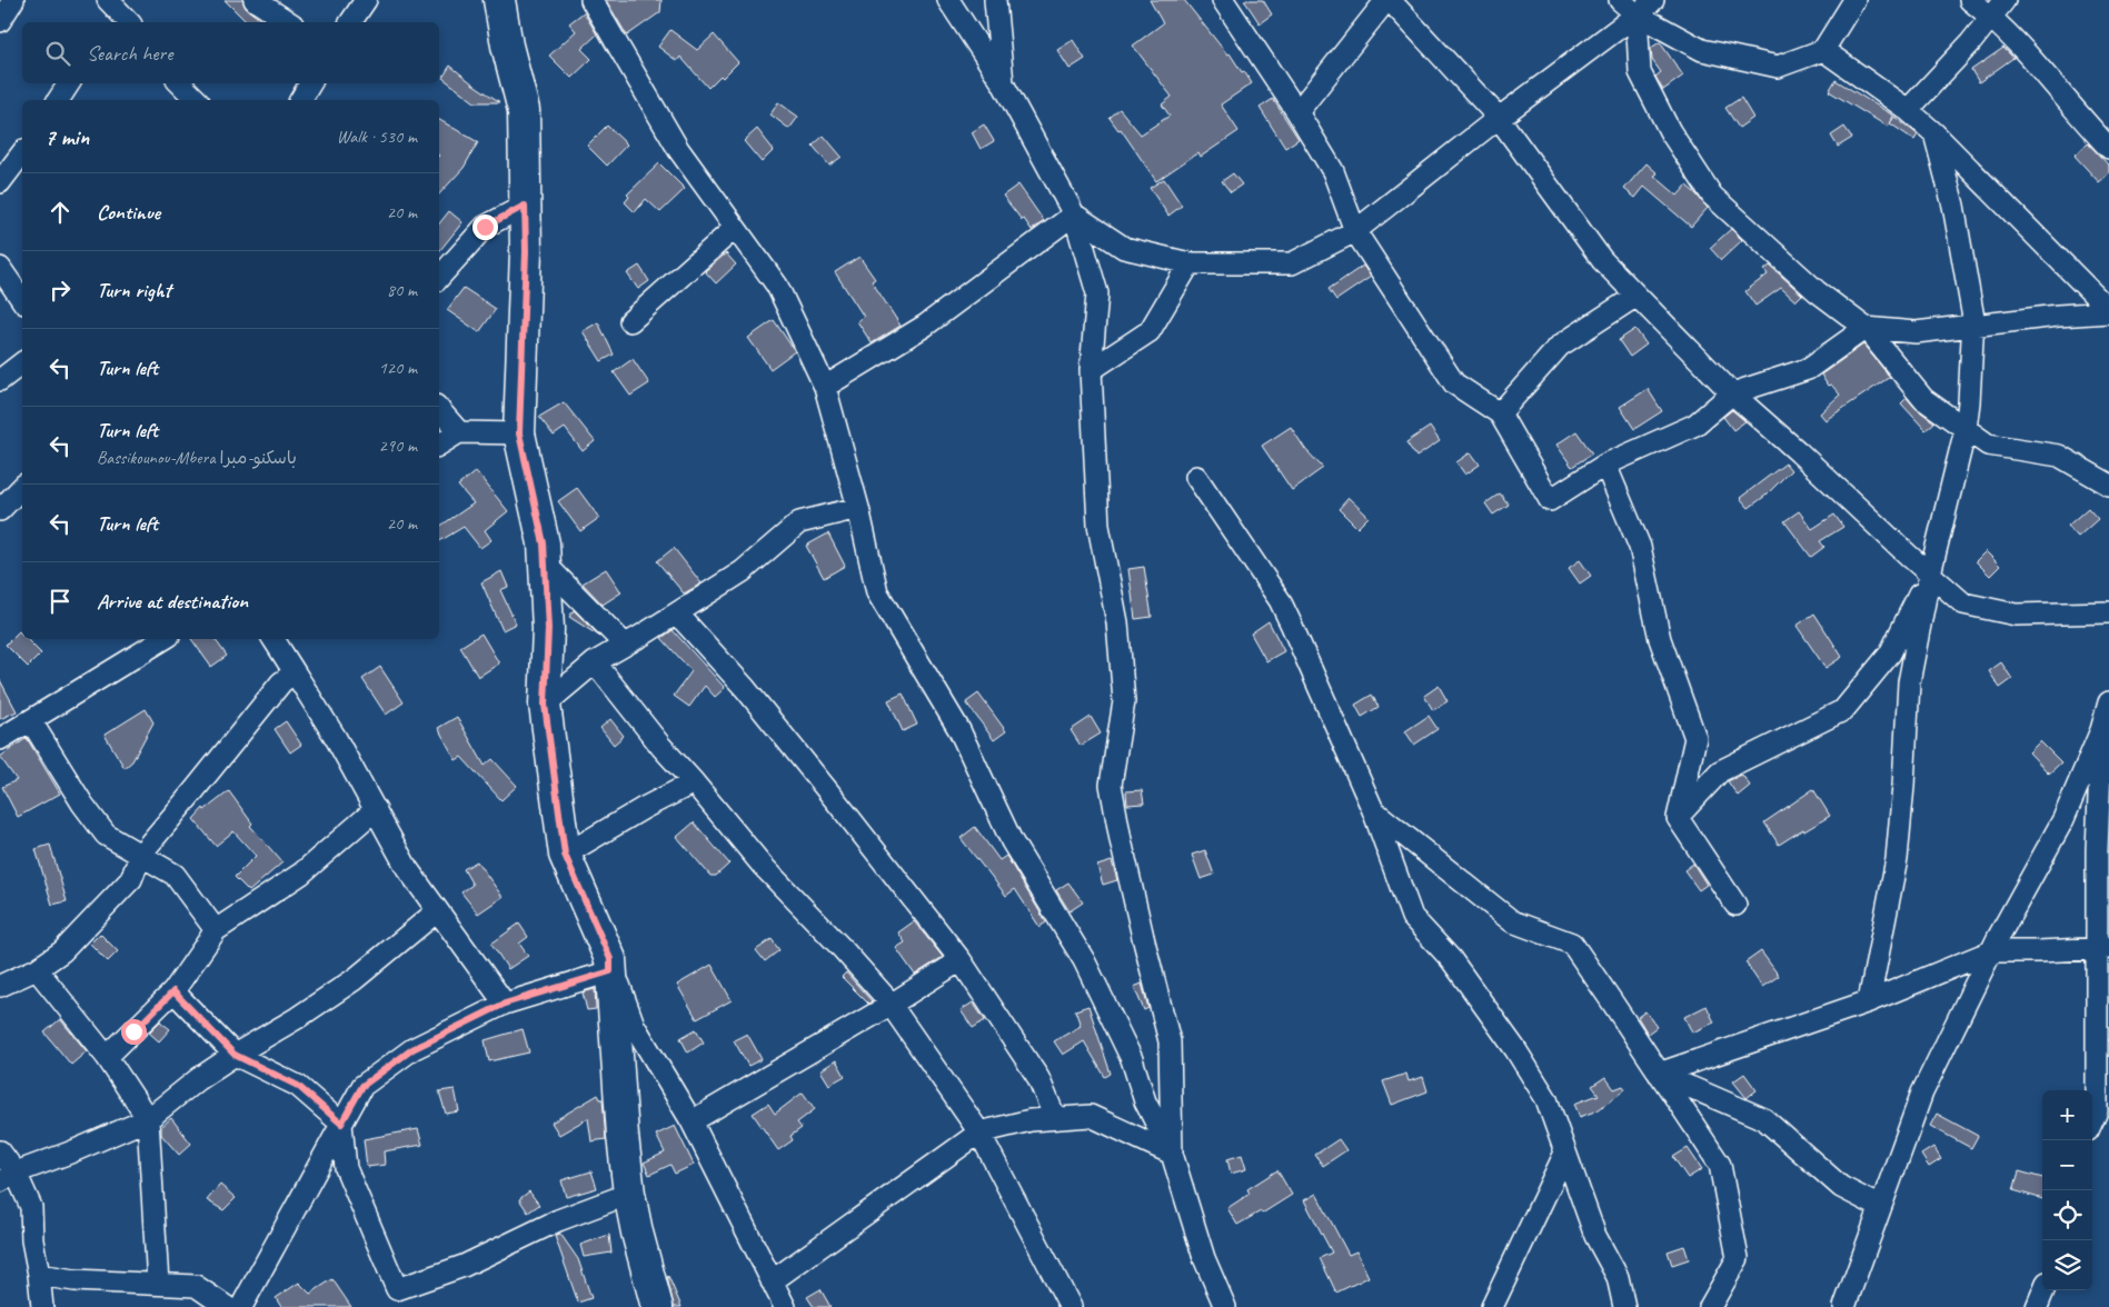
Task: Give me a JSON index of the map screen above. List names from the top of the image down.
{
  "page": {
    "search": "Search here",
    "heading": ["7 min", "Walk · 530 m"],
    "list": [
      ["Continue", "20 m"],
      ["Turn right", "80 m"],
      ["Turn left", "120 m"],
      ["Turn left", "Bassikounou-Mbera باسكنو-مبرا", "290 m"],
      ["Turn left", "20 m"],
      "Arrive at destination"
    ],
    "map_buttons": ["+", "−"]
  }
}
